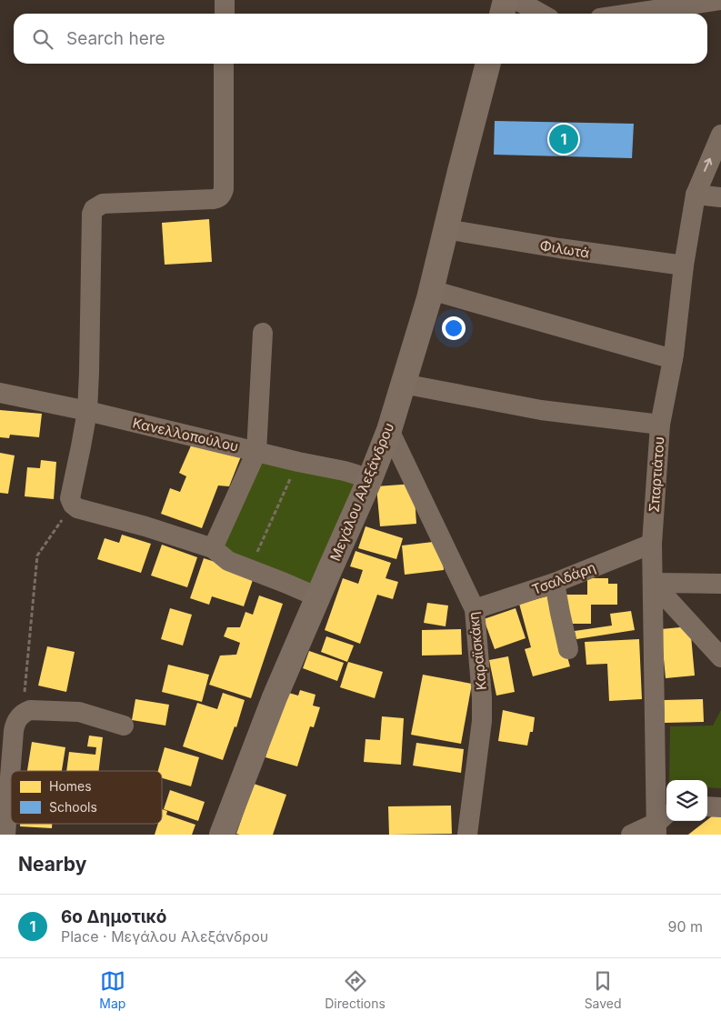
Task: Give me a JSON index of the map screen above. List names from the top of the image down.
{
  "streets": {
    "main road": ["Μεγάλου Αλεξάνδρου"],
    "street": [
      "Φιλωτά",
      "Κανελλοπούλου",
      "Σπαρτιάτου",
      "Τσαλδάρη",
      "Καραϊσκάκη"
    ]
  },
  "crossings": [
    ["Φιλωτά", "Σπαρτιάτου"],
    ["Φιλωτά", "Μεγάλου Αλεξάνδρου"],
    ["Κανελλοπούλου", "Μεγάλου Αλεξάνδρου"],
    ["Σπαρτιάτου", "Τσαλδάρη"],
    ["Μεγάλου Αλεξάνδρου", "Καραϊσκάκη"],
    ["Τσαλδάρη", "Καραϊσκάκη"]
  ],
  "legend": ["Homes", "Schools"],
  "page": {
    "search": "Search here",
    "pins": "1",
    "heading": "Nearby",
    "list": [
      {
        "mark": "1",
        "name": "6ο Δημοτικό",
        "note": "Place · Μεγάλου Αλεξάνδρου",
        "value": "90 m"
      }
    ],
    "nav": ["Map", "Directions", "Saved"]
  }
}
